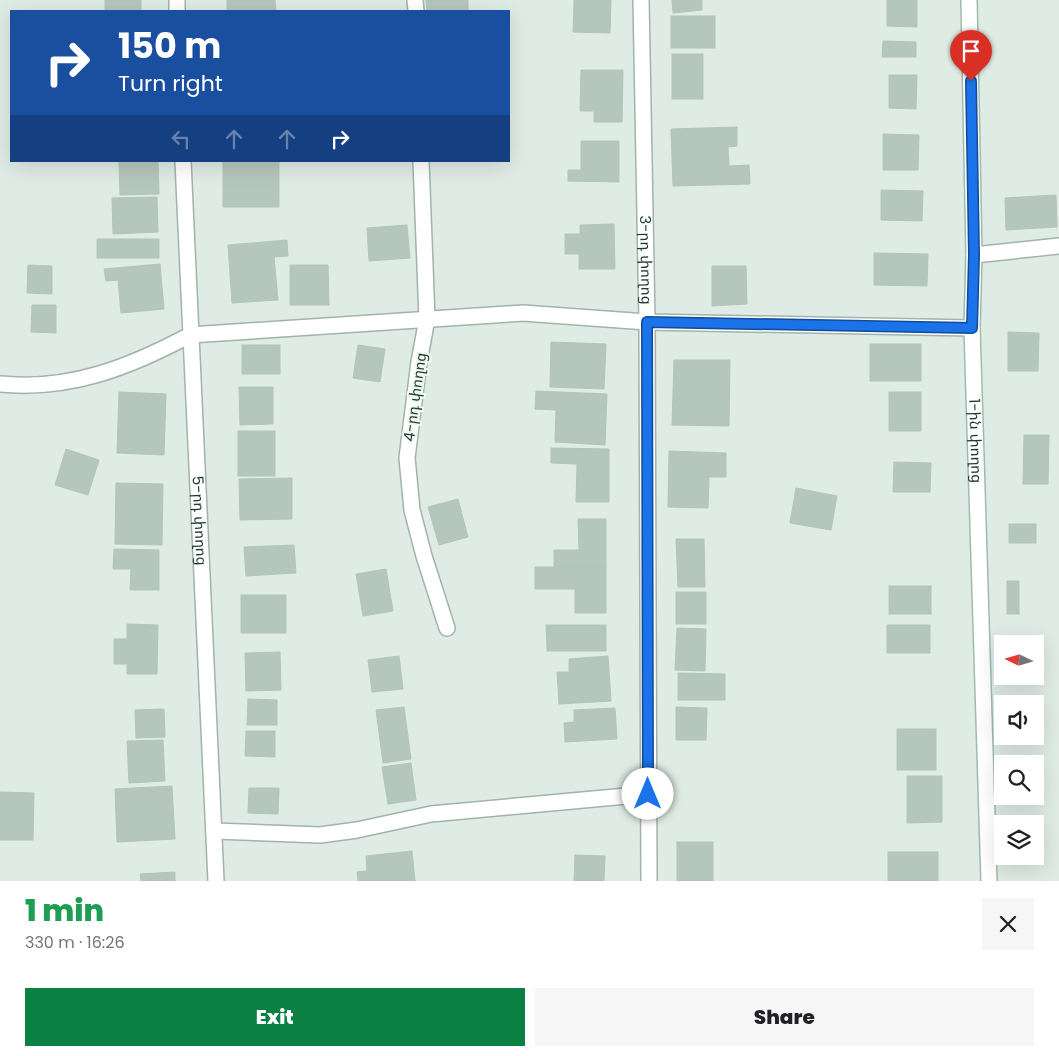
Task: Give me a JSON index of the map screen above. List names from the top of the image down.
{
  "streets": {
    "street": [
      "3-րդ փողոց",
      "4-րդ փողոց",
      "1-ին փողոց",
      "5-րդ փողոց"
    ]
  },
  "north": "left",
  "page": {
    "turn": ["150 m", "Turn right"],
    "heading": ["1 min", "330 m · 16:26"],
    "buttons": ["Exit", "Share"]
  }
}
